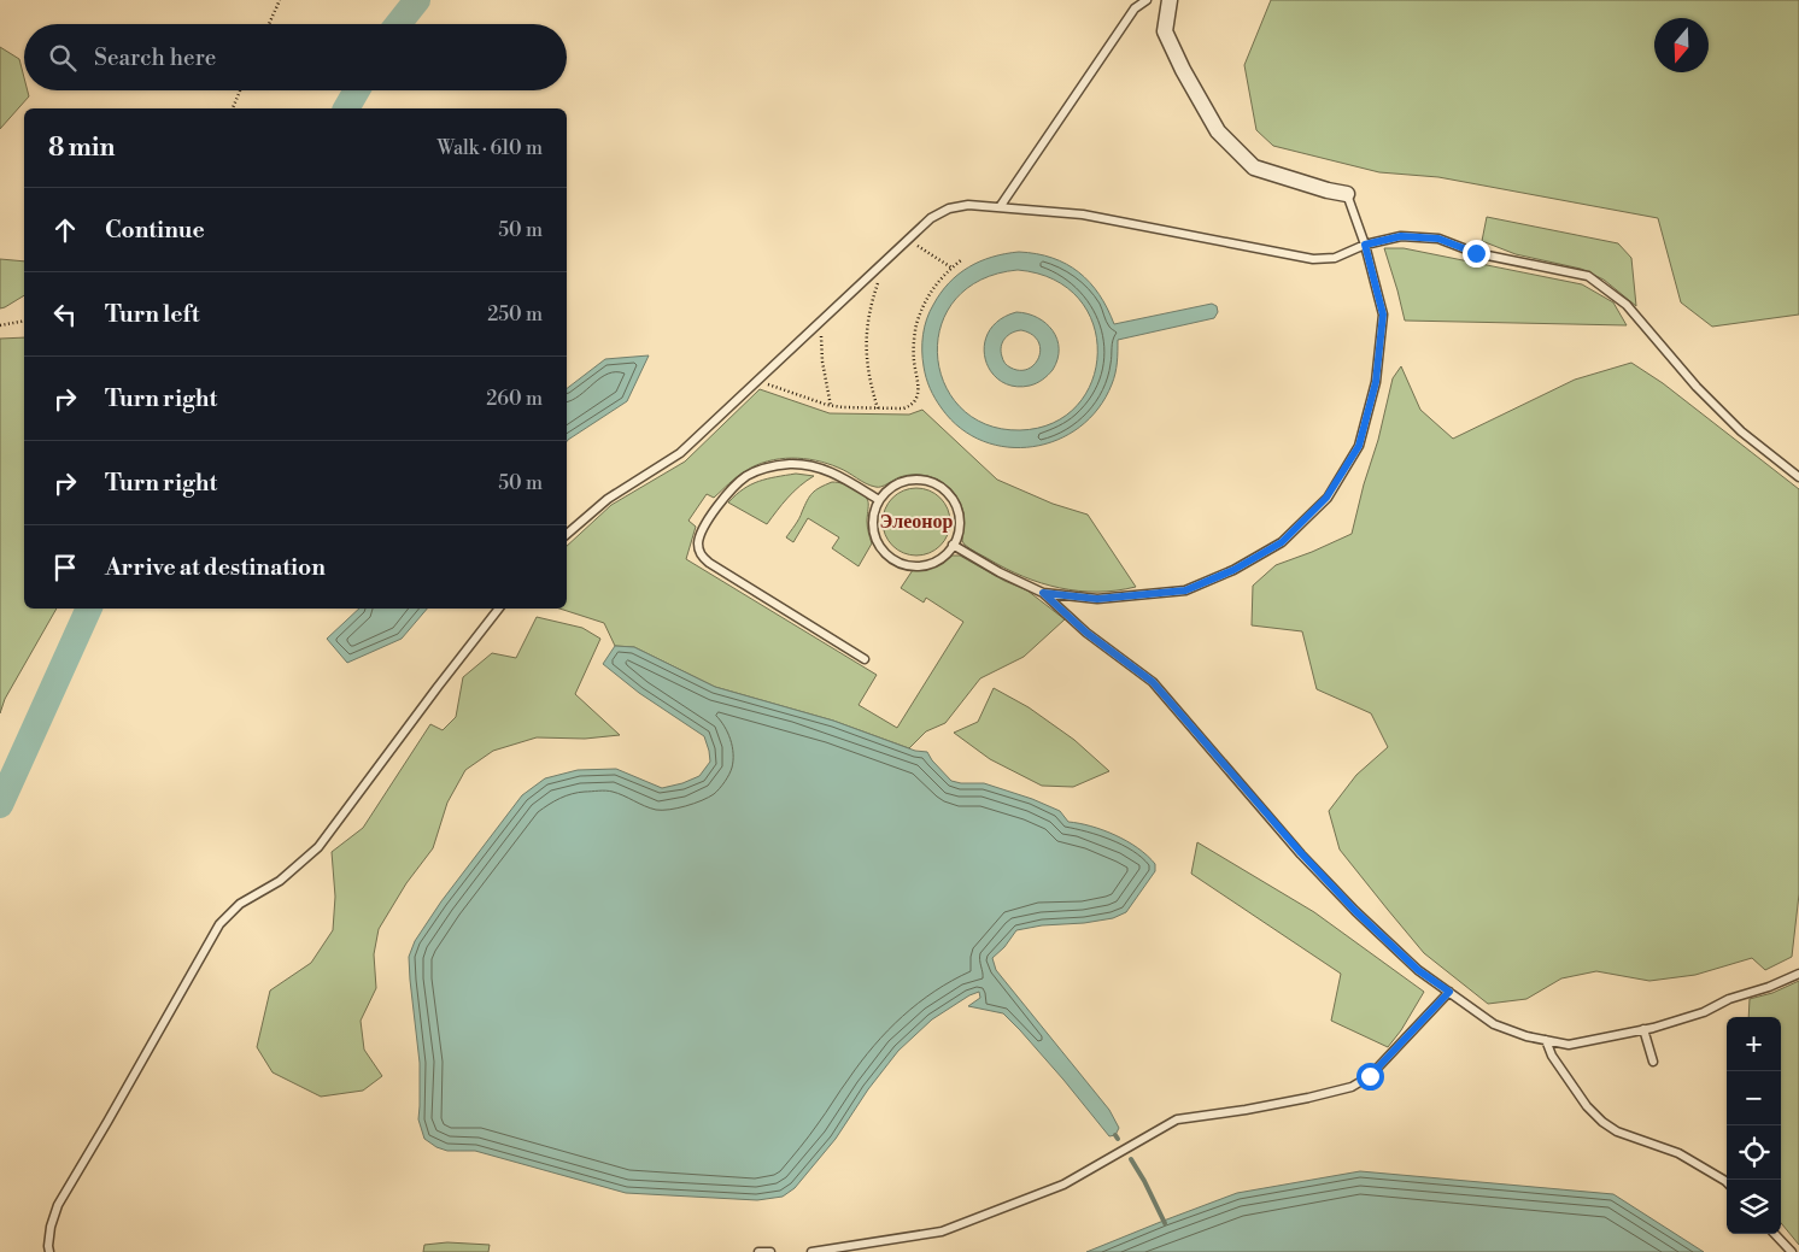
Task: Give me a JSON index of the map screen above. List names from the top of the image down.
{
  "districts": ["Элеонор"],
  "north": "bottom",
  "page": {
    "search": "Search here",
    "heading": ["8 min", "Walk · 610 m"],
    "list": [
      ["Continue", "50 m"],
      ["Turn left", "250 m"],
      ["Turn right", "260 m"],
      ["Turn right", "50 m"],
      "Arrive at destination"
    ],
    "map_buttons": ["+", "−"]
  }
}
